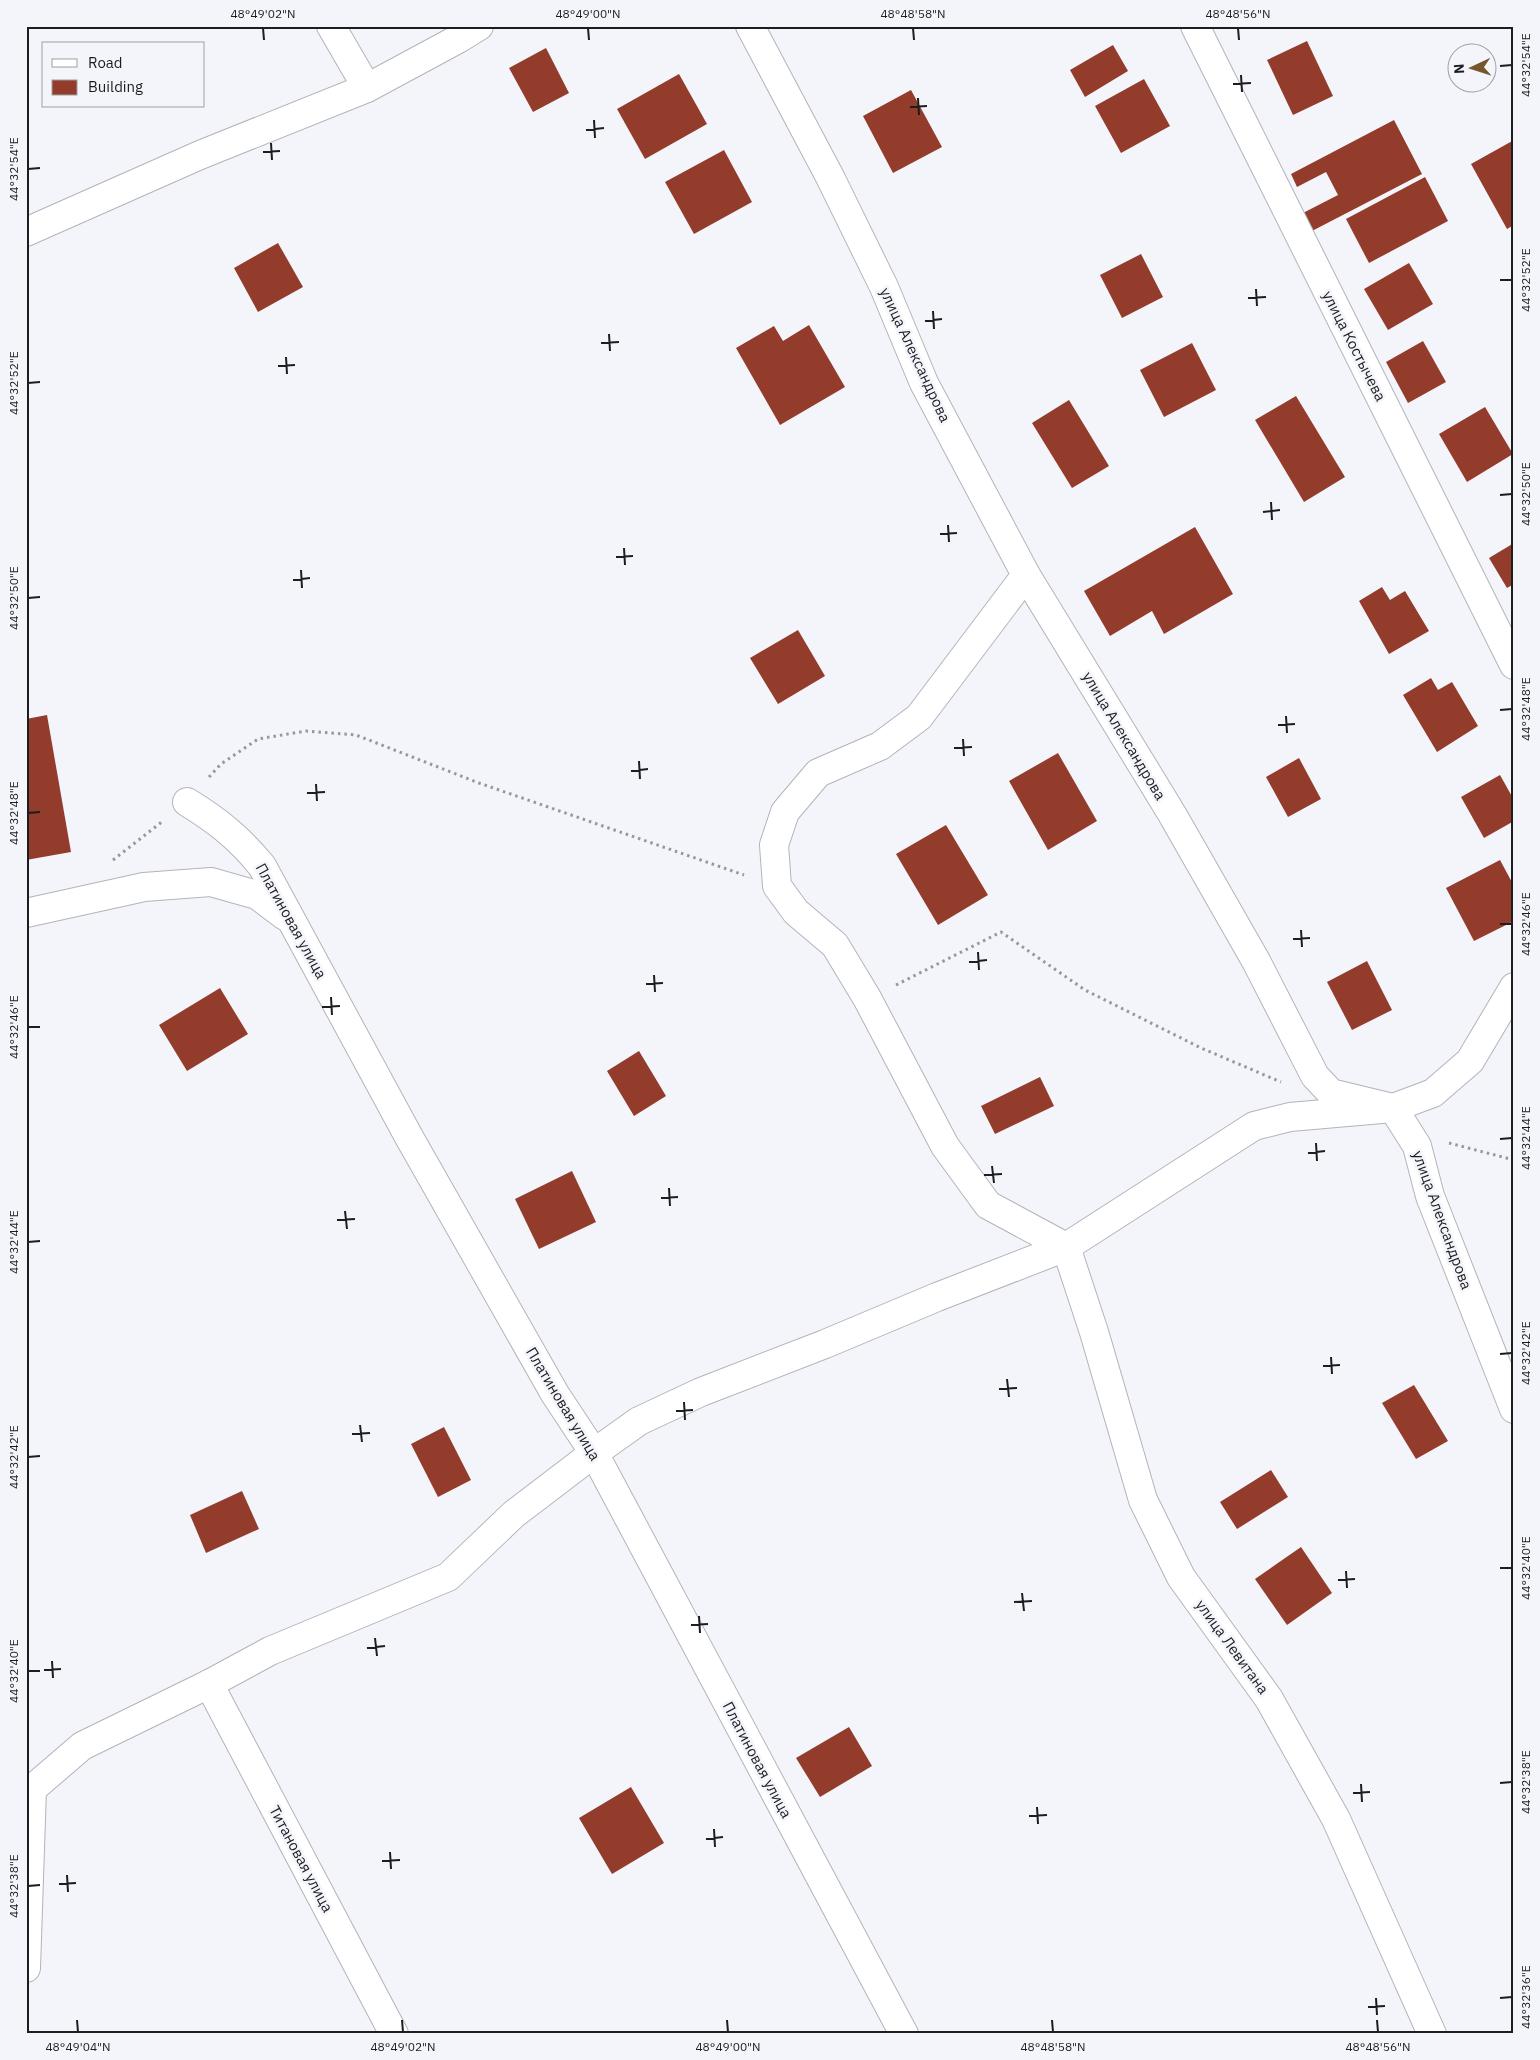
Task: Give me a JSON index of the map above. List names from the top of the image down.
{
  "streets": {
    "street": [
      "улица Костычева",
      "улица Александрова",
      "Платиновая улица",
      "улица Левитана",
      "Титановая улица"
    ]
  },
  "legend": ["Road", "Building"],
  "north": "left",
  "coordinates": [
    "48°49'02\"N",
    "48°49'00\"N",
    "48°48'58\"N",
    "48°48'56\"N",
    "44°32'54\"E",
    "44°32'52\"E",
    "44°32'50\"E",
    "44°32'48\"E",
    "44°32'46\"E",
    "44°32'44\"E",
    "44°32'42\"E",
    "44°32'40\"E",
    "44°32'38\"E",
    "44°32'36\"E",
    "48°49'04\"N"
  ]
}
